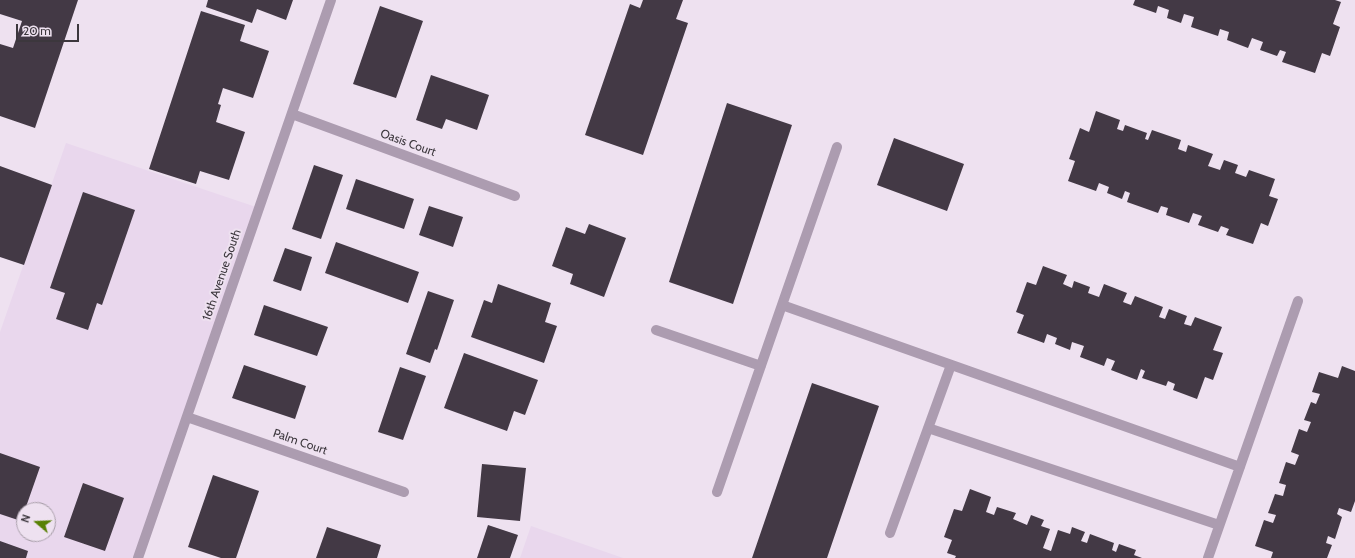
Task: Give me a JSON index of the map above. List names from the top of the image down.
{
  "streets": {
    "street": ["Oasis Court", "16th Avenue South", "Palm Court"]
  },
  "crossings": [
    ["Oasis Court", "16th Avenue South"],
    ["16th Avenue South", "Palm Court"]
  ],
  "scale_bar": "20 m",
  "north": "left"
}
